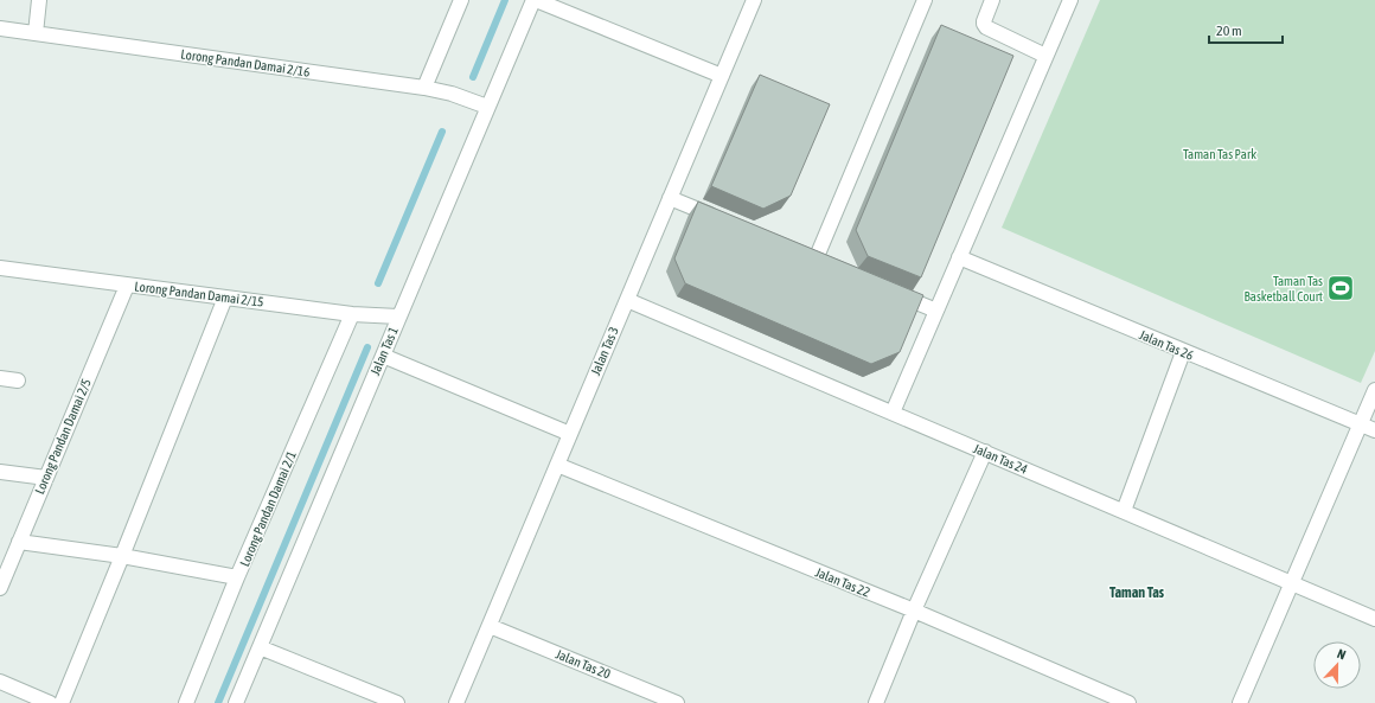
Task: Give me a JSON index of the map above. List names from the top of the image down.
{
  "streets": {
    "street": [
      "Lorong Pandan Damai 2/16",
      "Lorong Pandan Damai 2/15",
      "Jalan Tas 26",
      "Jalan Tas 1",
      "Jalan Tas 3",
      "Lorong Pandan Damai 2/5",
      "Jalan Tas 24",
      "Lorong Pandan Damai 2/1",
      "Jalan Tas 22",
      "Jalan Tas 20"
    ]
  },
  "crossings": [
    ["Lorong Pandan Damai 2/16", "Jalan Tas 1"],
    ["Lorong Pandan Damai 2/15", "Jalan Tas 1"],
    ["Lorong Pandan Damai 2/15", "Lorong Pandan Damai 2/5"],
    ["Lorong Pandan Damai 2/15", "Lorong Pandan Damai 2/1"],
    ["Jalan Tas 3", "Jalan Tas 24"],
    ["Jalan Tas 3", "Jalan Tas 22"],
    ["Jalan Tas 3", "Jalan Tas 20"]
  ],
  "districts": ["Taman Tas"],
  "parks": ["Taman Tas Park"],
  "places": {
    "sports": ["Taman Tas Basketball Court"]
  },
  "scale_bar": "20 m",
  "north": "top"
}
